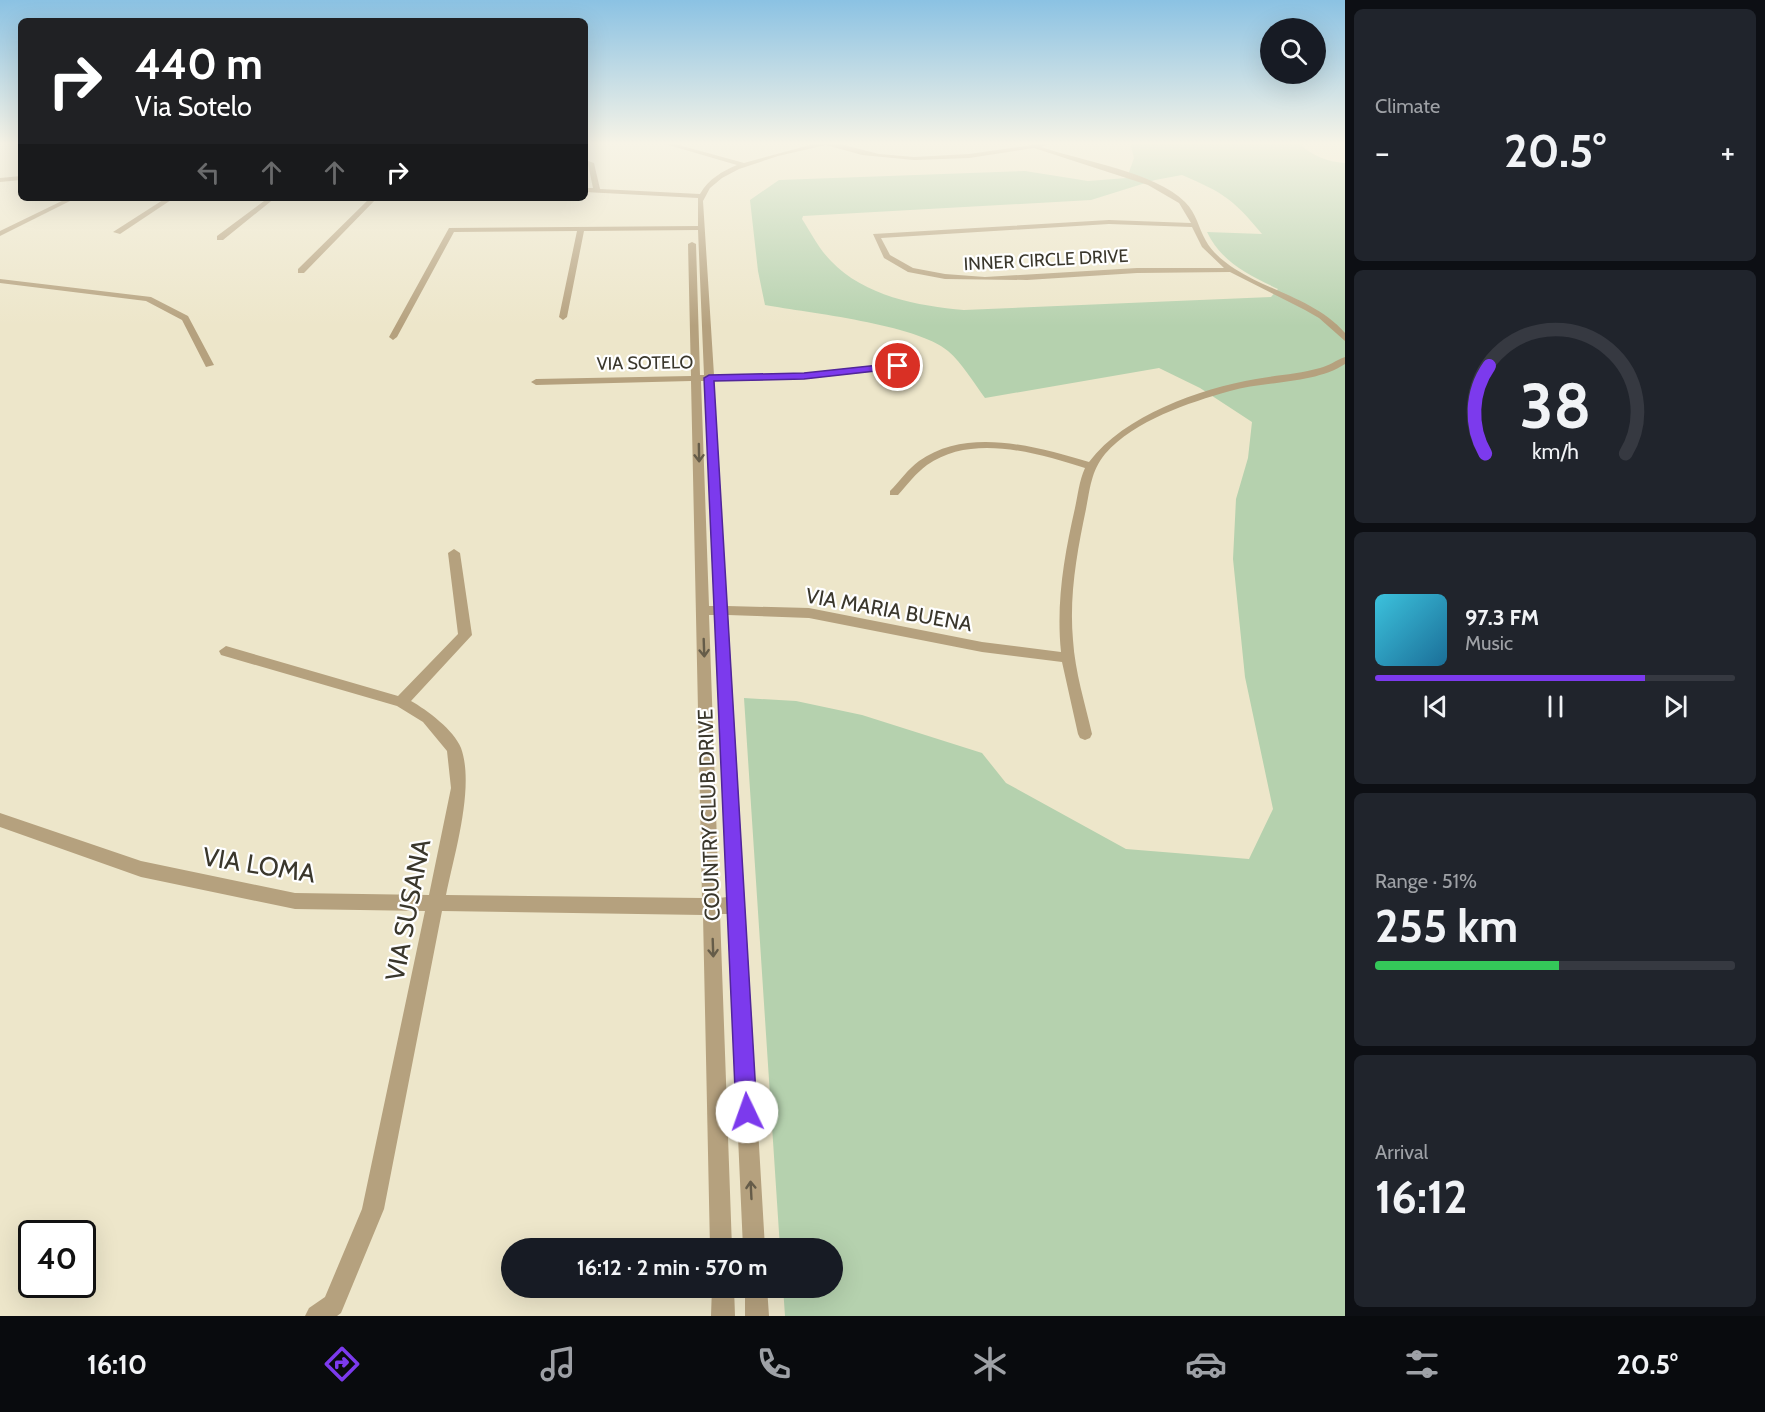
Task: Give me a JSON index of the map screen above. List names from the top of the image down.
{
  "streets": {
    "street": [
      "INNER CIRCLE DRIVE",
      "VIA SOTELO",
      "VIA MARIA BUENA",
      "COUNTRY CLUB DRIVE",
      "VIA LOMA",
      "VIA SUSANA"
    ]
  },
  "crossings": [
    ["VIA SOTELO", "COUNTRY CLUB DRIVE"],
    ["VIA MARIA BUENA", "COUNTRY CLUB DRIVE"],
    ["COUNTRY CLUB DRIVE", "VIA LOMA"],
    ["VIA LOMA", "VIA SUSANA"]
  ],
  "page": {
    "tile": [
      "Climate",
      ["Range · 51%", "255 km"],
      ["Arrival", "16:12"]
    ],
    "turn": ["440 m", "Via Sotelo"],
    "heat": ["−", "20.5°", "+"],
    "song": ["97.3 FM", "Music"],
    "limit": "40",
    "trip": "16:12 · 2 min · 570 m",
    "tabs": ["16:10", "20.5°"],
    "gauge": ["38", "km/h"]
  }
}
